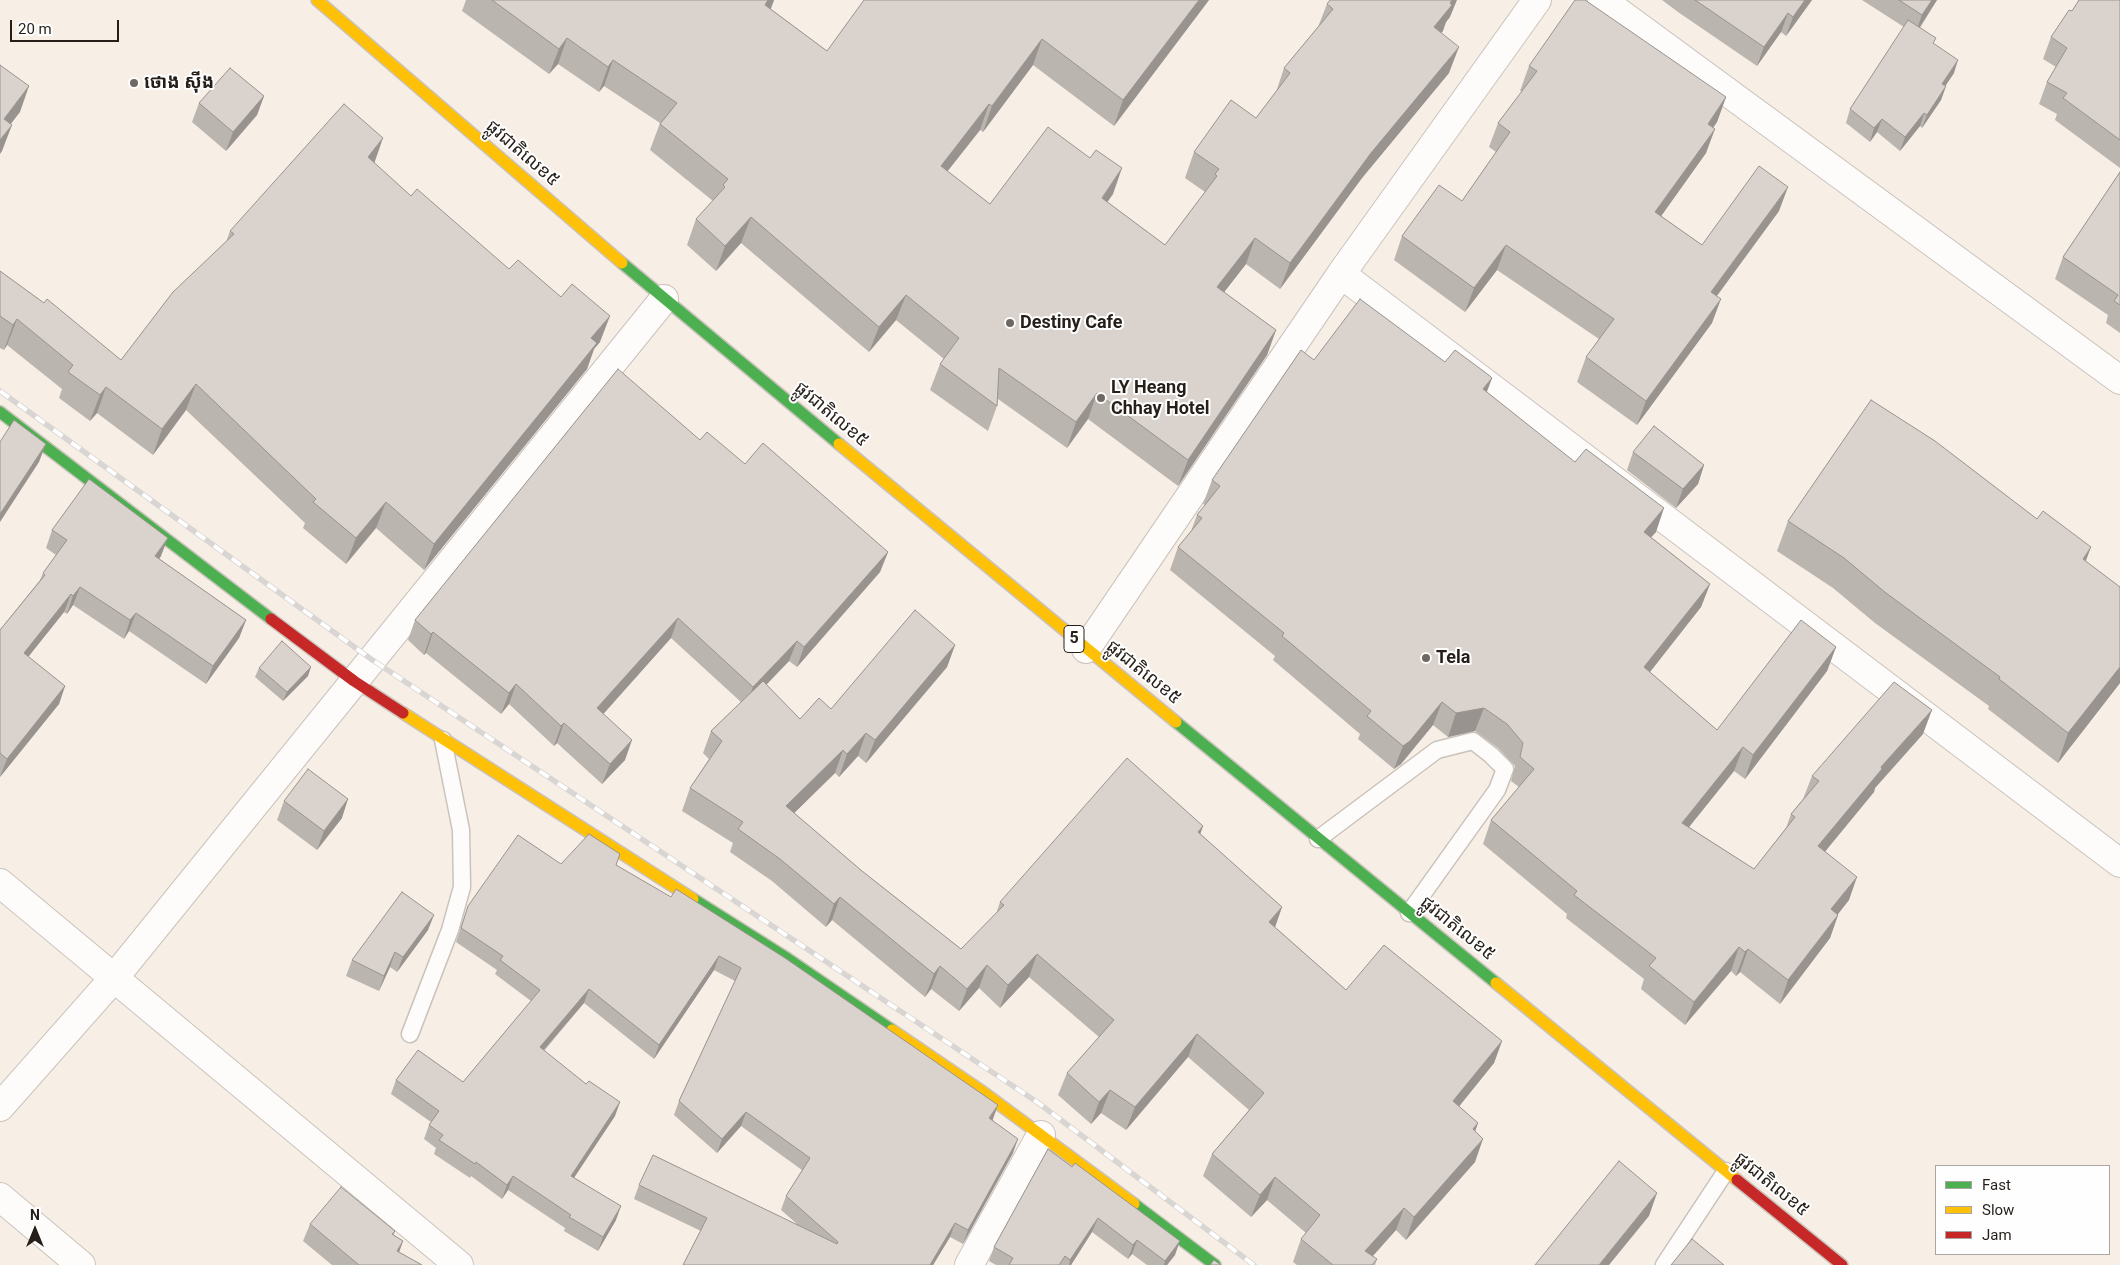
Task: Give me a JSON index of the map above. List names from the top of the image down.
{
  "streets": {
    "main road": ["ផ្លូវជាតិលេខ៥", "5"]
  },
  "places": [
    "ថោង ស៊ីង",
    "Destiny Cafe",
    "LY Heang Chhay Hotel",
    "Tela"
  ],
  "legend": ["Fast", "Slow", "Jam"],
  "scale_bar": "20 m",
  "north": "top"
}
